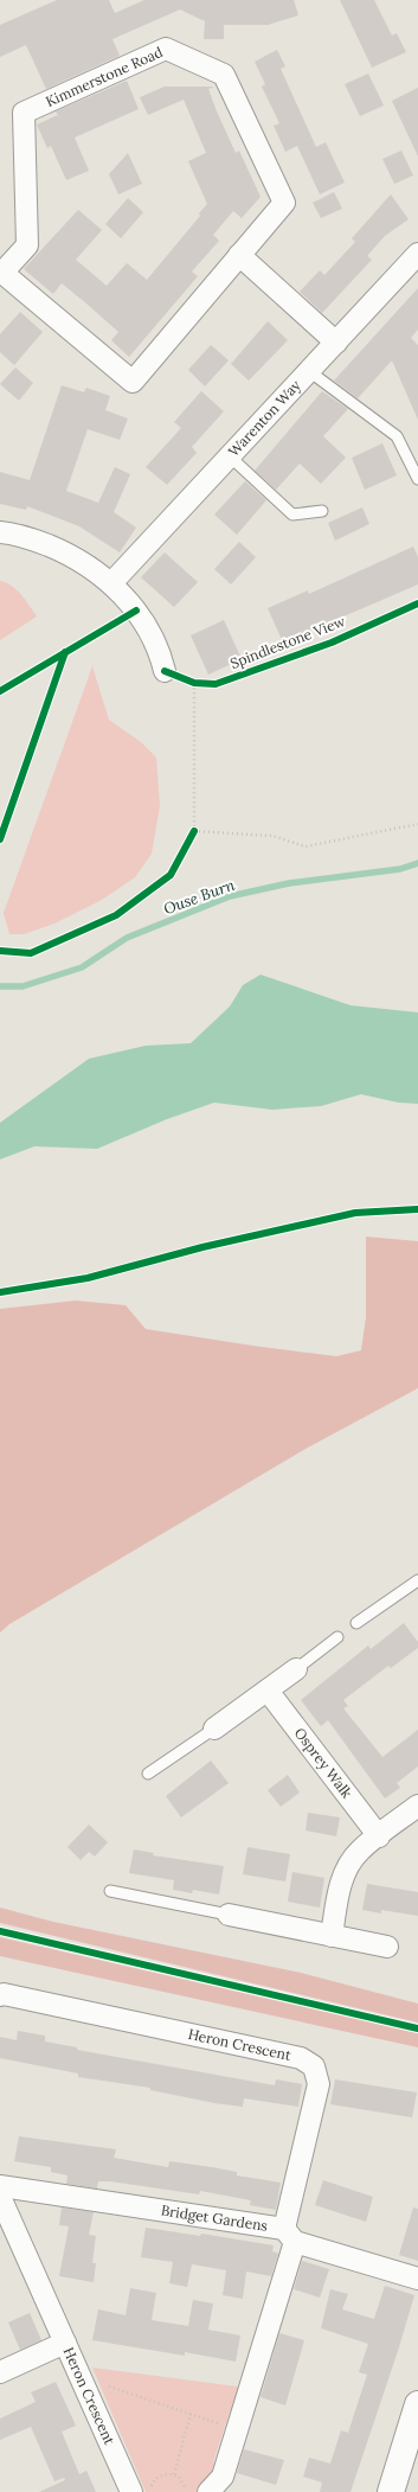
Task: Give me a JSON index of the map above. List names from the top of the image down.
{
  "streets": {
    "street": [
      "Kimmerstone Road",
      "Warenton Way",
      "Osprey Walk",
      "Heron Crescent",
      "Bridget Gardens"
    ],
    "cycle path": ["Spindlestone View"]
  },
  "crossings": [
    ["Heron Crescent", "Bridget Gardens"]
  ],
  "water": ["Ouse Burn"]
}
